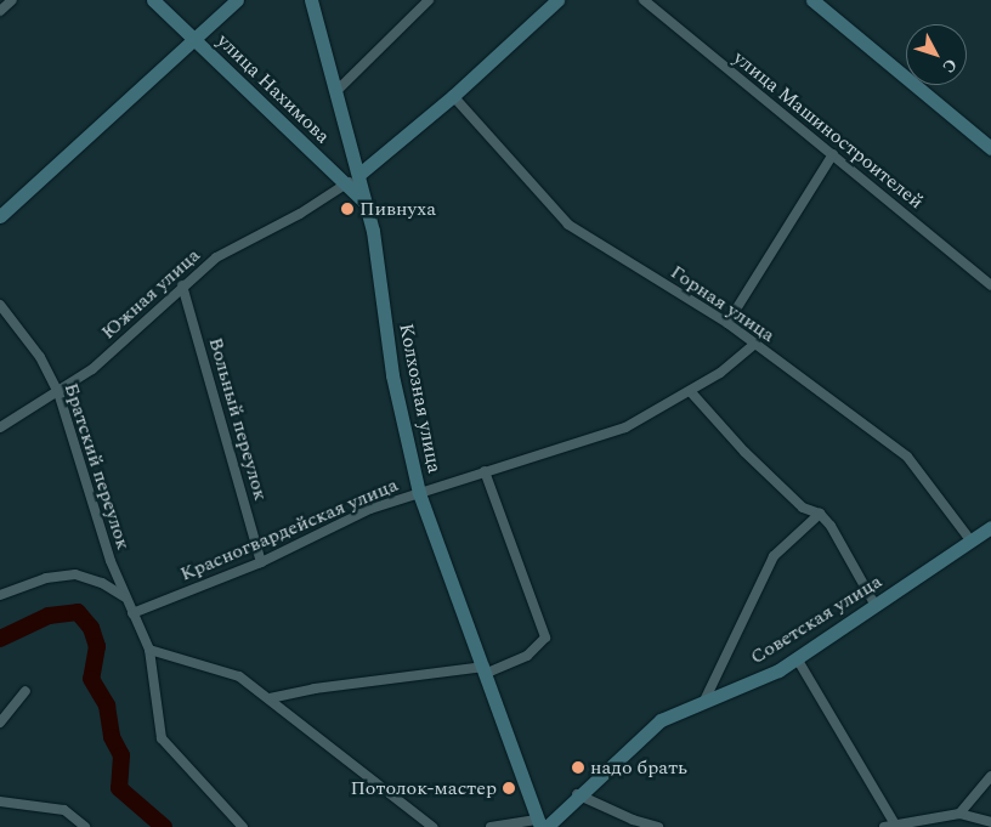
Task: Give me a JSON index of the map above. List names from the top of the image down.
{
  "streets": {
    "street": [
      "улица Нахимова",
      "улица Машиностроителей",
      "Южная улица",
      "Горная улица",
      "Колхозная улица",
      "Вольный переулок",
      "Братский переулок",
      "Красногвардейская улица",
      "Советская улица"
    ]
  },
  "crossings": [
    ["улица Нахимова", "Южная улица"],
    ["улица Нахимова", "Колхозная улица"],
    ["Южная улица", "Колхозная улица"],
    ["Южная улица", "Вольный переулок"],
    ["Южная улица", "Братский переулок"],
    ["Горная улица", "Красногвардейская улица"],
    ["Горная улица", "Советская улица"],
    ["Колхозная улица", "Красногвардейская улица"],
    ["Колхозная улица", "Советская улица"],
    ["Вольный переулок", "Красногвардейская улица"],
    ["Братский переулок", "Красногвардейская улица"]
  ],
  "places": ["Пивнуха", "надо брать", "Потолок-мастер"],
  "north": "bottom right"
}
